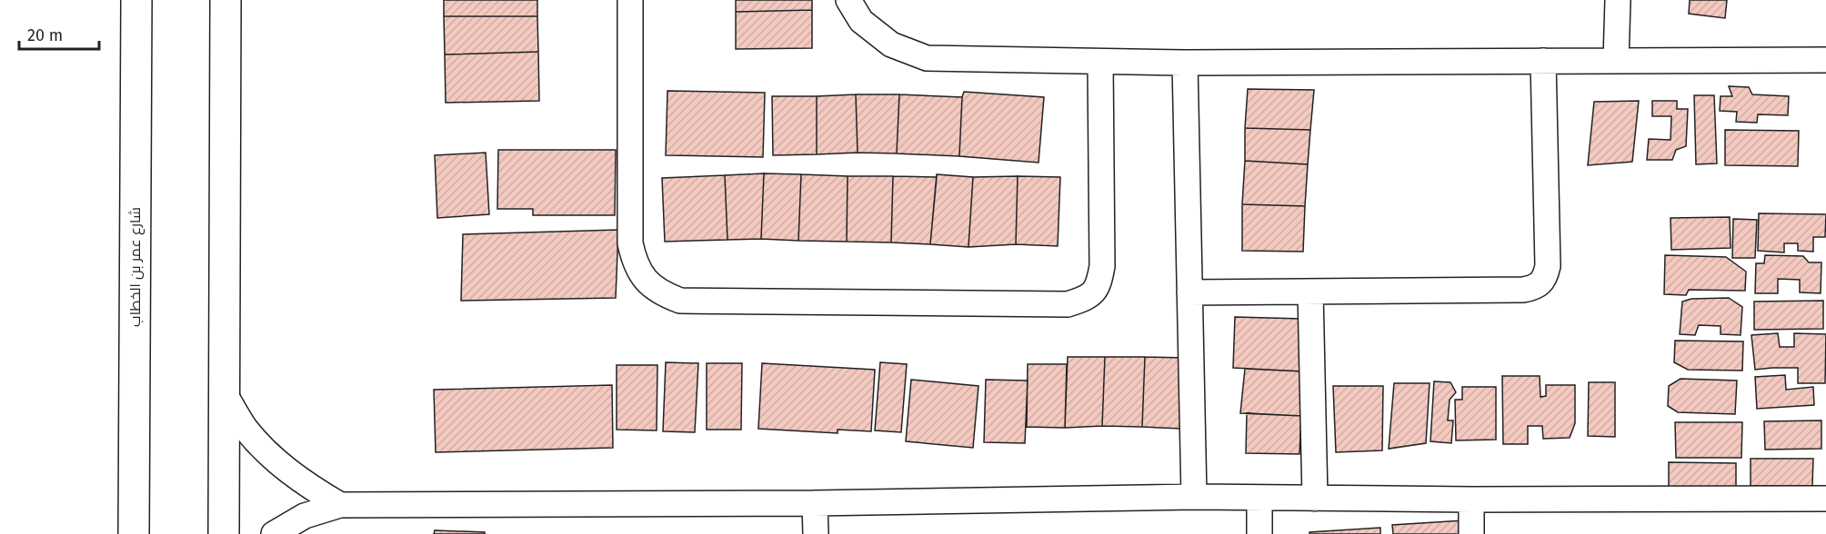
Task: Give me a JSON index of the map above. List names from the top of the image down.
{
  "streets": {
    "street": ["شارع عمر بن الخطاب"]
  },
  "scale_bar": "20 m"
}
